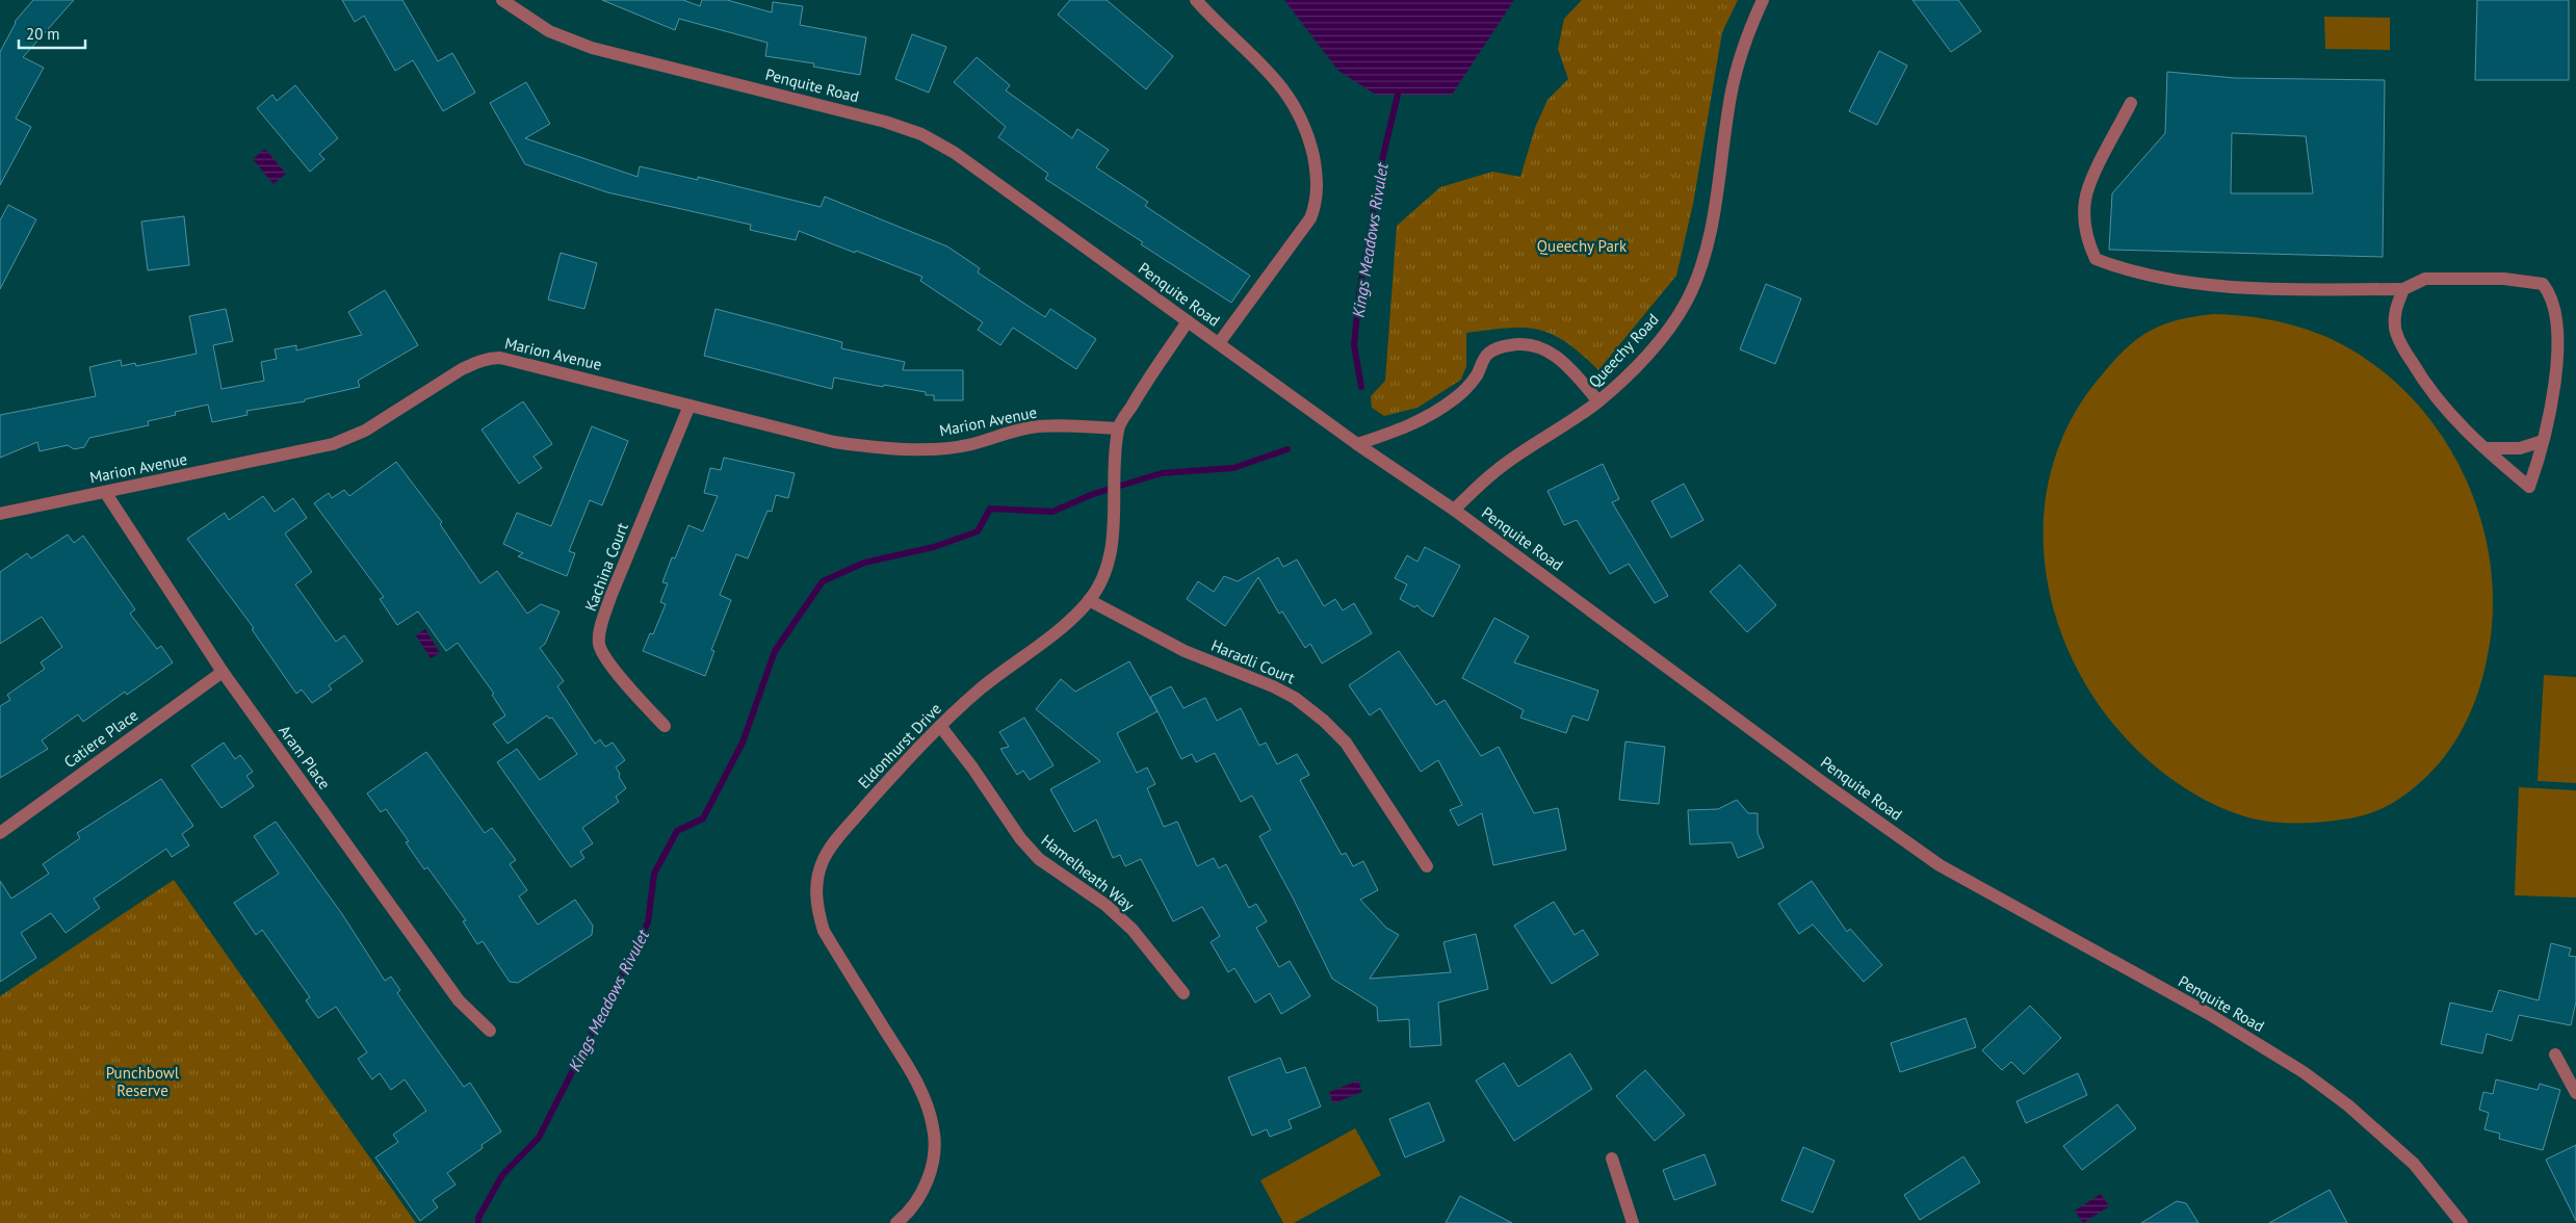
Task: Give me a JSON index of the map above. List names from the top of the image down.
{
  "streets": {
    "street": [
      "Penquite Road",
      "Queechy Road",
      "Marion Avenue",
      "Kachina Court",
      "Haradli Court",
      "Catiere Place",
      "Eldonhurst Drive",
      "Aram Place",
      "Hamelheath Way"
    ]
  },
  "crossings": [
    ["Penquite Road", "Queechy Road"],
    ["Penquite Road", "Eldonhurst Drive"],
    ["Marion Avenue", "Kachina Court"],
    ["Marion Avenue", "Eldonhurst Drive"],
    ["Marion Avenue", "Aram Place"],
    ["Haradli Court", "Eldonhurst Drive"],
    ["Catiere Place", "Aram Place"],
    ["Eldonhurst Drive", "Hamelheath Way"]
  ],
  "water": ["Kings Meadows Rivulet"],
  "parks": ["Queechy Park", "Punchbowl Reserve"],
  "scale_bar": "20 m"
}
